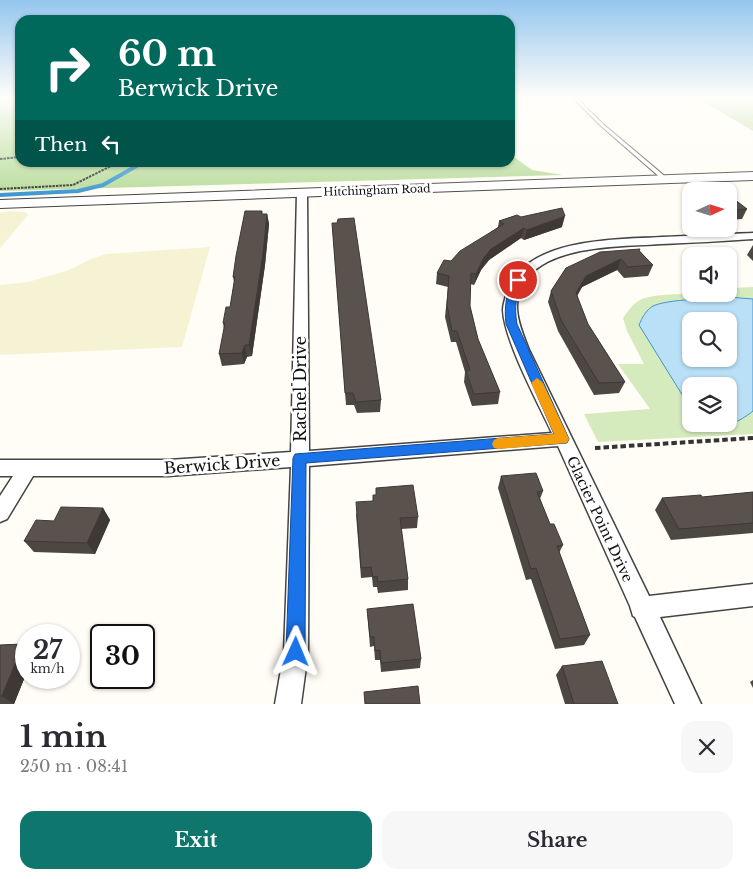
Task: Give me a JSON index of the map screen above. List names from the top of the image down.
{
  "streets": {
    "street": [
      "Hitchingham Road",
      "Rachel Drive",
      "Berwick Drive",
      "Glacier Point Drive"
    ]
  },
  "crossings": [
    ["Hitchingham Road", "Rachel Drive"],
    ["Rachel Drive", "Berwick Drive"],
    ["Berwick Drive", "Glacier Point Drive"]
  ],
  "north": "right",
  "page": {
    "turn": ["60 m", "Berwick Drive"],
    "then": "Then",
    "speed": "27 km/h",
    "limit": "30",
    "heading": ["1 min", "250 m · 08:41"],
    "buttons": ["Exit", "Share"]
  }
}
